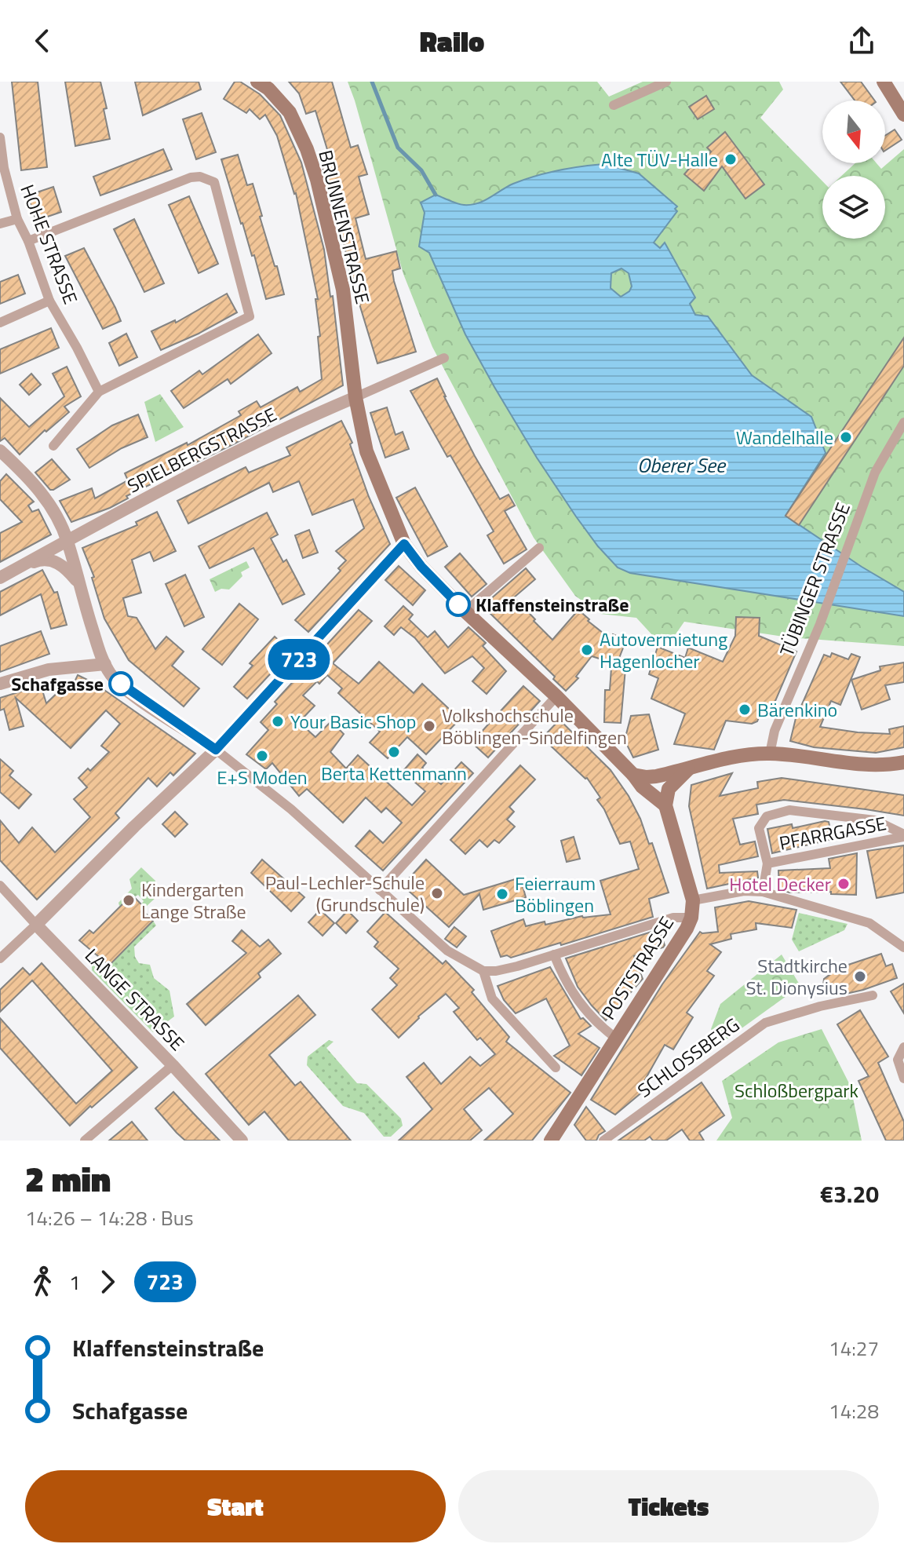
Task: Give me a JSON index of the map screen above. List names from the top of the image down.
{
  "streets": {
    "main road": ["BRUNNENSTRASSE", "POSTSTRASSE"],
    "street": [
      "HOHE STRASSE",
      "SPIELBERGSTRASSE",
      "TÜBINGER STRASSE",
      "PFARRGASSE",
      "LANGE STRASSE",
      "SCHLOSSBERG"
    ]
  },
  "crossings": [
    ["BRUNNENSTRASSE", "SPIELBERGSTRASSE"]
  ],
  "water": ["Oberer See"],
  "parks": ["Schloßbergpark"],
  "places": [
    "Alte TÜV-Halle",
    "Wandelhalle",
    "Klaffensteinstraße",
    "Autovermietung Hagenlocher",
    "Schafgasse",
    "Bärenkino",
    "Your Basic Shop",
    "Volkshochschule Böblingen-Sindelfingen",
    "Berta Kettenmann",
    "E+S Moden",
    "Hotel Decker",
    "Paul-Lechler-Schule (Grundschule)",
    "Feierraum Böblingen",
    "Kindergarten Lange Straße",
    "Stadtkirche St. Dionysius"
  ],
  "lines": ["bus line 723"],
  "north": "bottom",
  "page": {
    "header": "Railo",
    "on_map": "723",
    "heading": ["2 min", "14:26 – 14:28 · Bus", "€3.20"],
    "legs": ["1", "723"],
    "list": [
      {
        "name": "Klaffensteinstraße",
        "value": "14:27"
      },
      {
        "name": "Schafgasse",
        "value": "14:28"
      }
    ],
    "buttons": ["Start", "Tickets"]
  }
}
